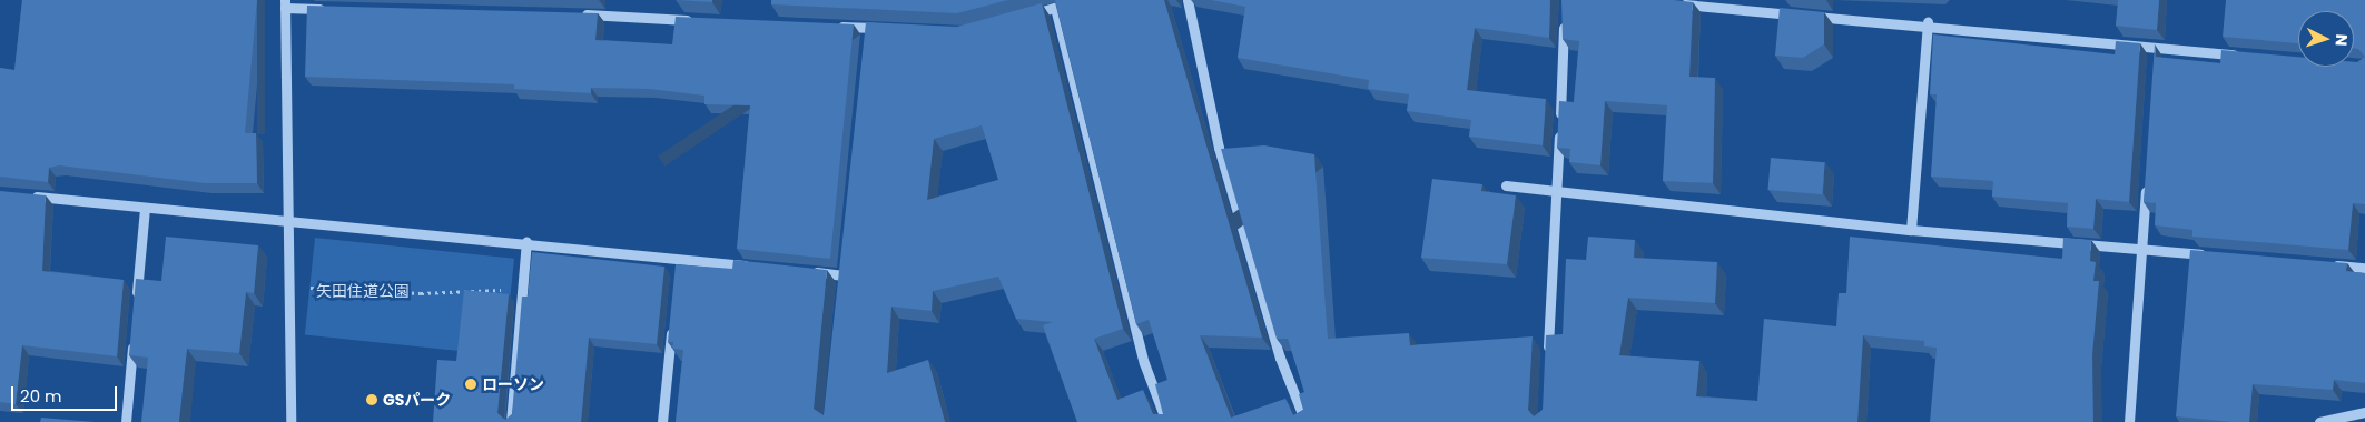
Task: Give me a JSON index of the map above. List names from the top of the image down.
{
  "parks": ["矢田住道公園"],
  "places": ["ローソン", "GSパーク"],
  "scale_bar": "20 m",
  "north": "right"
}
